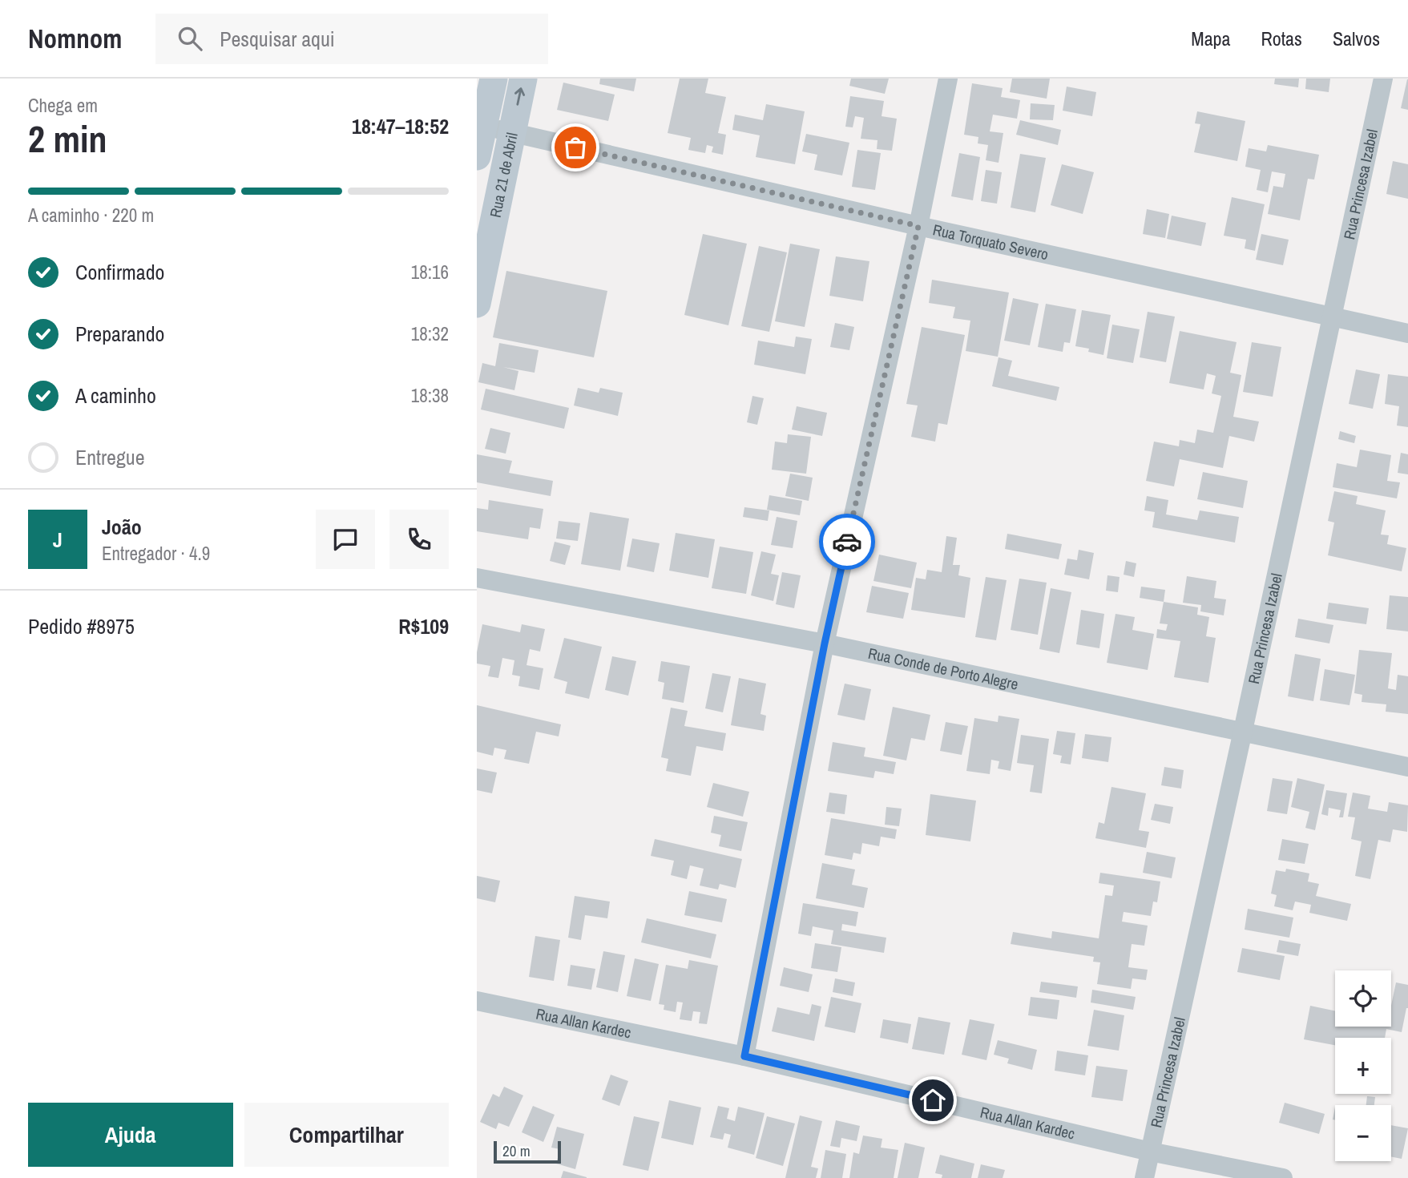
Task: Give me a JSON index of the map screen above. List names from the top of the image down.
{
  "streets": {
    "street": [
      "Rua 21 de Abril",
      "Rua Princesa Izabel",
      "Rua Torquato Severo",
      "Rua Conde de Porto Alegre",
      "Rua Allan Kardec"
    ]
  },
  "crossings": [
    ["Rua 21 de Abril", "Rua Torquato Severo"],
    ["Rua Princesa Izabel", "Rua Torquato Severo"],
    ["Rua Princesa Izabel", "Rua Conde de Porto Alegre"],
    ["Rua Princesa Izabel", "Rua Allan Kardec"]
  ],
  "scale_bar": "20 m",
  "page": {
    "header": "Nomnom",
    "search": "Pesquisar aqui",
    "nav": ["Mapa", "Rotas", "Salvos"],
    "heading": ["2 min", "Chega em", "18:47–18:52"],
    "panel": [
      "João",
      "Entregador · 4.9",
      "Pedido #8975",
      "R$109"
    ],
    "bar": "A caminho · 220 m",
    "list": [
      ["Confirmado", "18:16"],
      ["Preparando", "18:32"],
      ["A caminho", "18:38"],
      "Entregue"
    ],
    "round": "J",
    "map_buttons": ["+", "−"],
    "buttons": ["Ajuda", "Compartilhar"],
    "scale": "20 m"
  }
}
